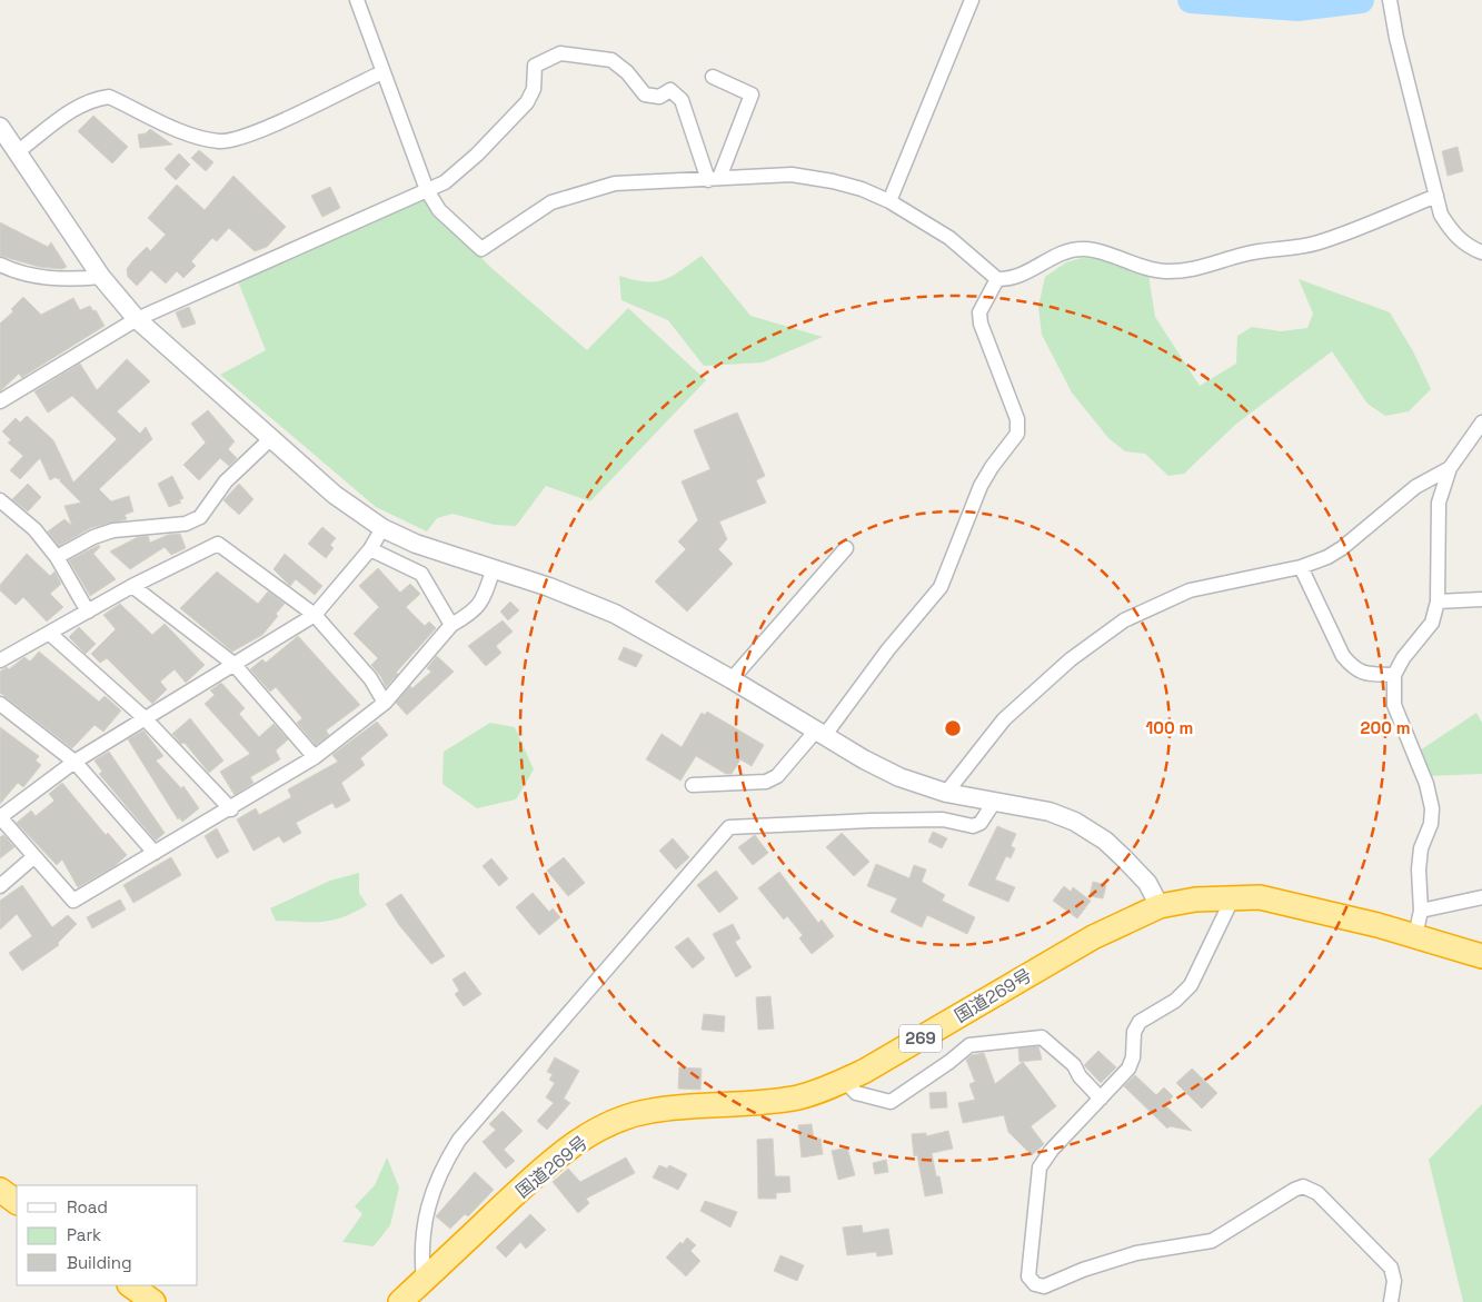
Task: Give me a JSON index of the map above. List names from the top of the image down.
{
  "streets": {
    "highway": ["国道269号", "269"]
  },
  "legend": ["Road", "Park", "Building"],
  "rings": ["100 m", "200 m"]
}
